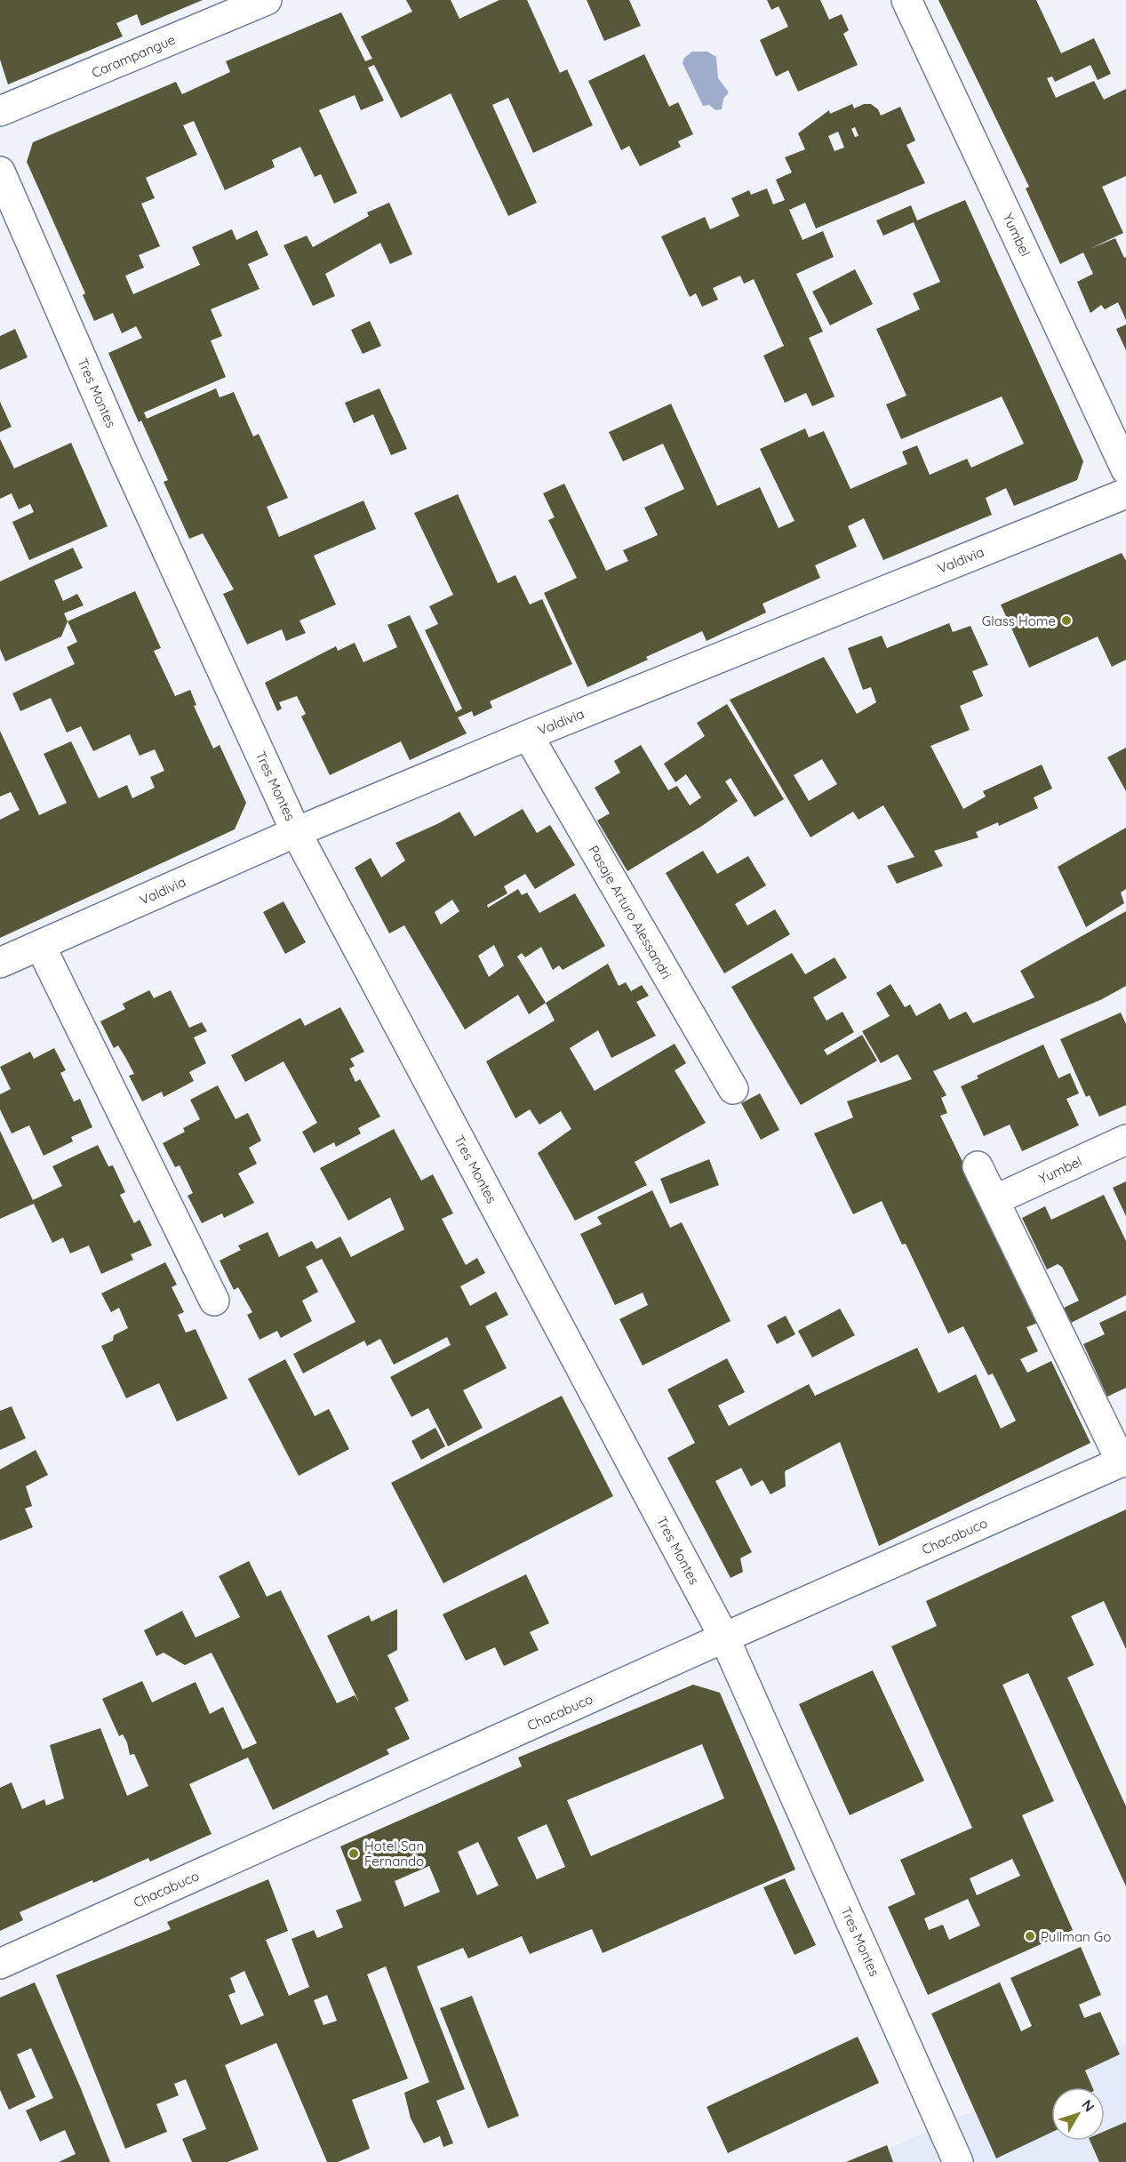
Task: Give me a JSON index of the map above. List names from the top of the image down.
{
  "streets": {
    "street": [
      "Carampangue",
      "Yumbel",
      "Tres Montes",
      "Valdivia",
      "Pasaje Arturo Alessandri",
      "Chacabuco"
    ]
  },
  "crossings": [
    ["Yumbel", "Chacabuco"],
    ["Tres Montes", "Valdivia"],
    ["Tres Montes", "Chacabuco"],
    ["Valdivia", "Pasaje Arturo Alessandri"]
  ],
  "places": ["Glass Home", "Hotel San Fernando", "Pullman Go"],
  "north": "top right"
}
